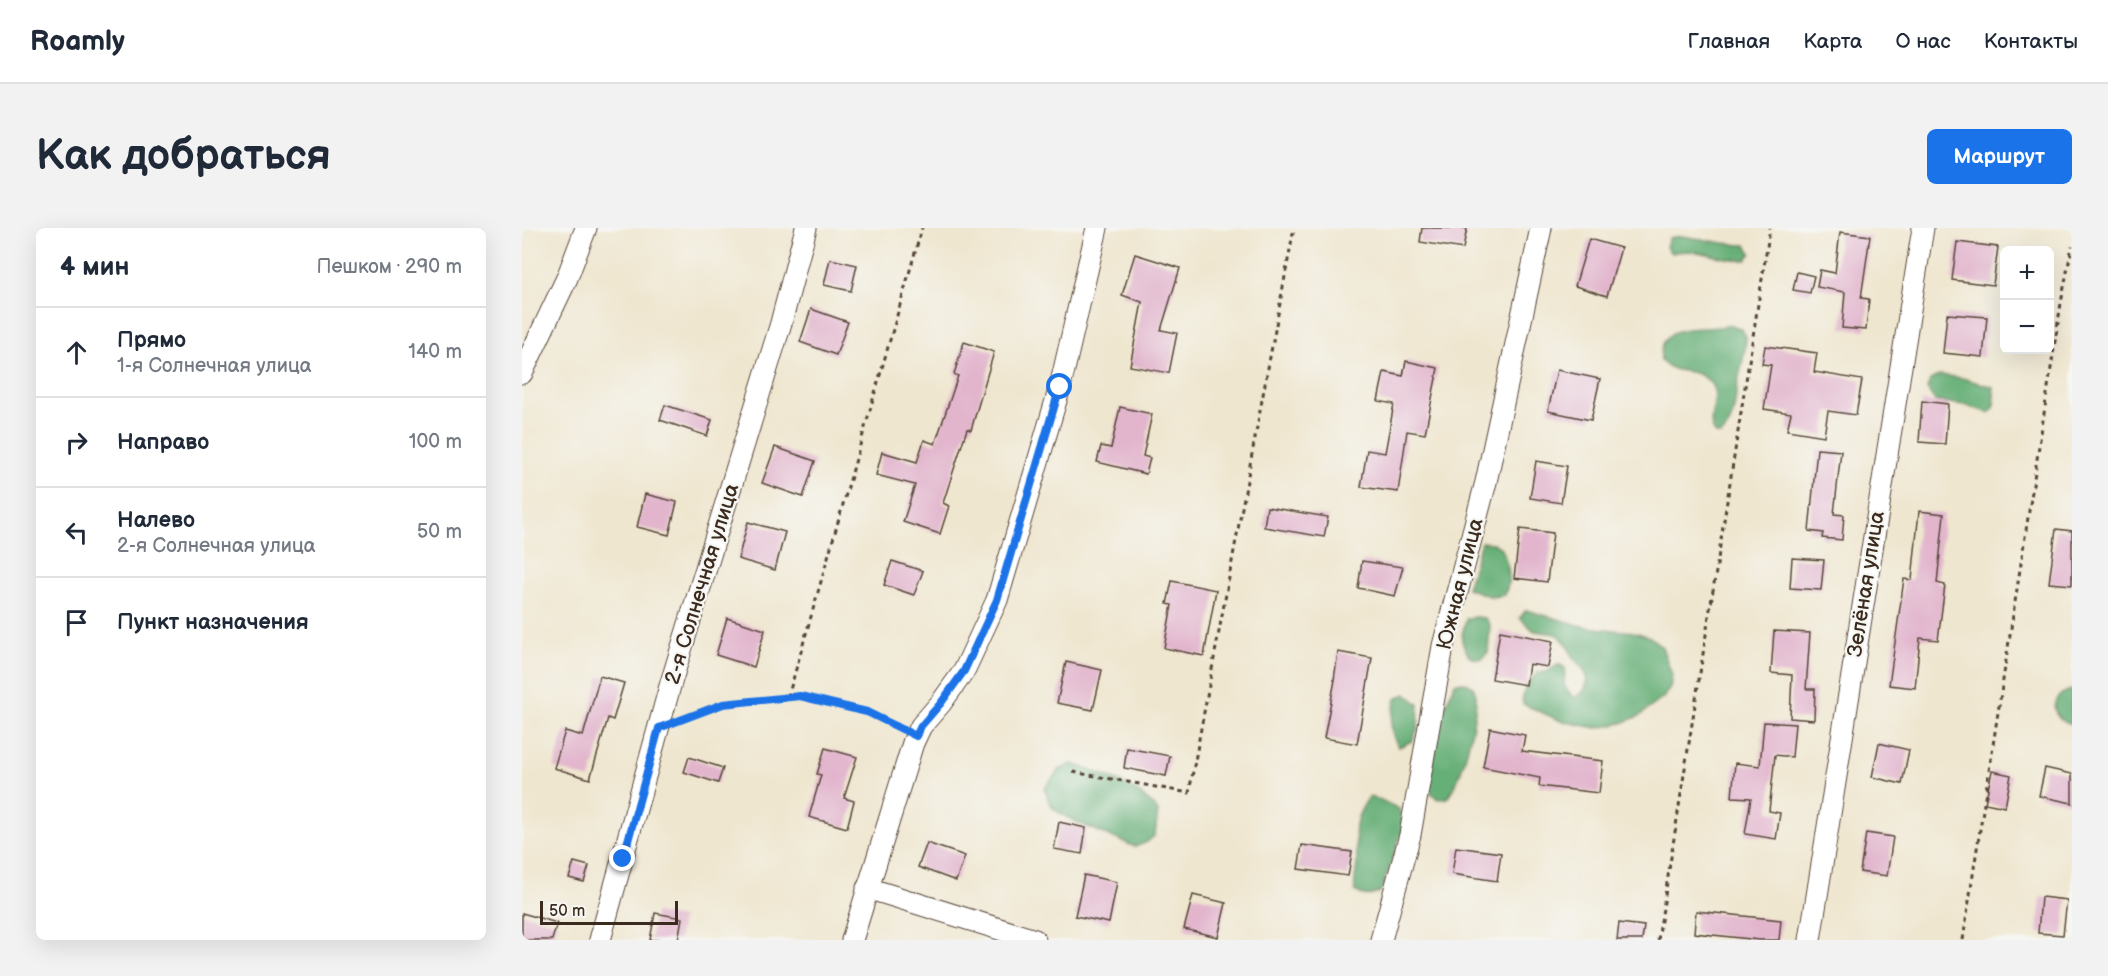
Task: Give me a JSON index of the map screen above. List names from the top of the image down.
{
  "streets": {
    "street": ["2-я Солнечная улица", "Южная улица", "Зелёная улица"]
  },
  "scale_bar": "50 m",
  "page": {
    "header": "Roamly",
    "nav": [
      "Главная",
      "Карта",
      "О нас",
      "Контакты"
    ],
    "buttons": "Маршрут",
    "title": "Как добраться",
    "heading": ["4 мин", "Пешком · 290 m"],
    "map_buttons": ["+", "−"],
    "list": [
      ["Прямо", "1-я Солнечная улица", "140 m"],
      ["Направо", "100 m"],
      ["Налево", "2-я Солнечная улица", "50 m"],
      "Пункт назначения"
    ],
    "scale": "50 m"
  }
}
